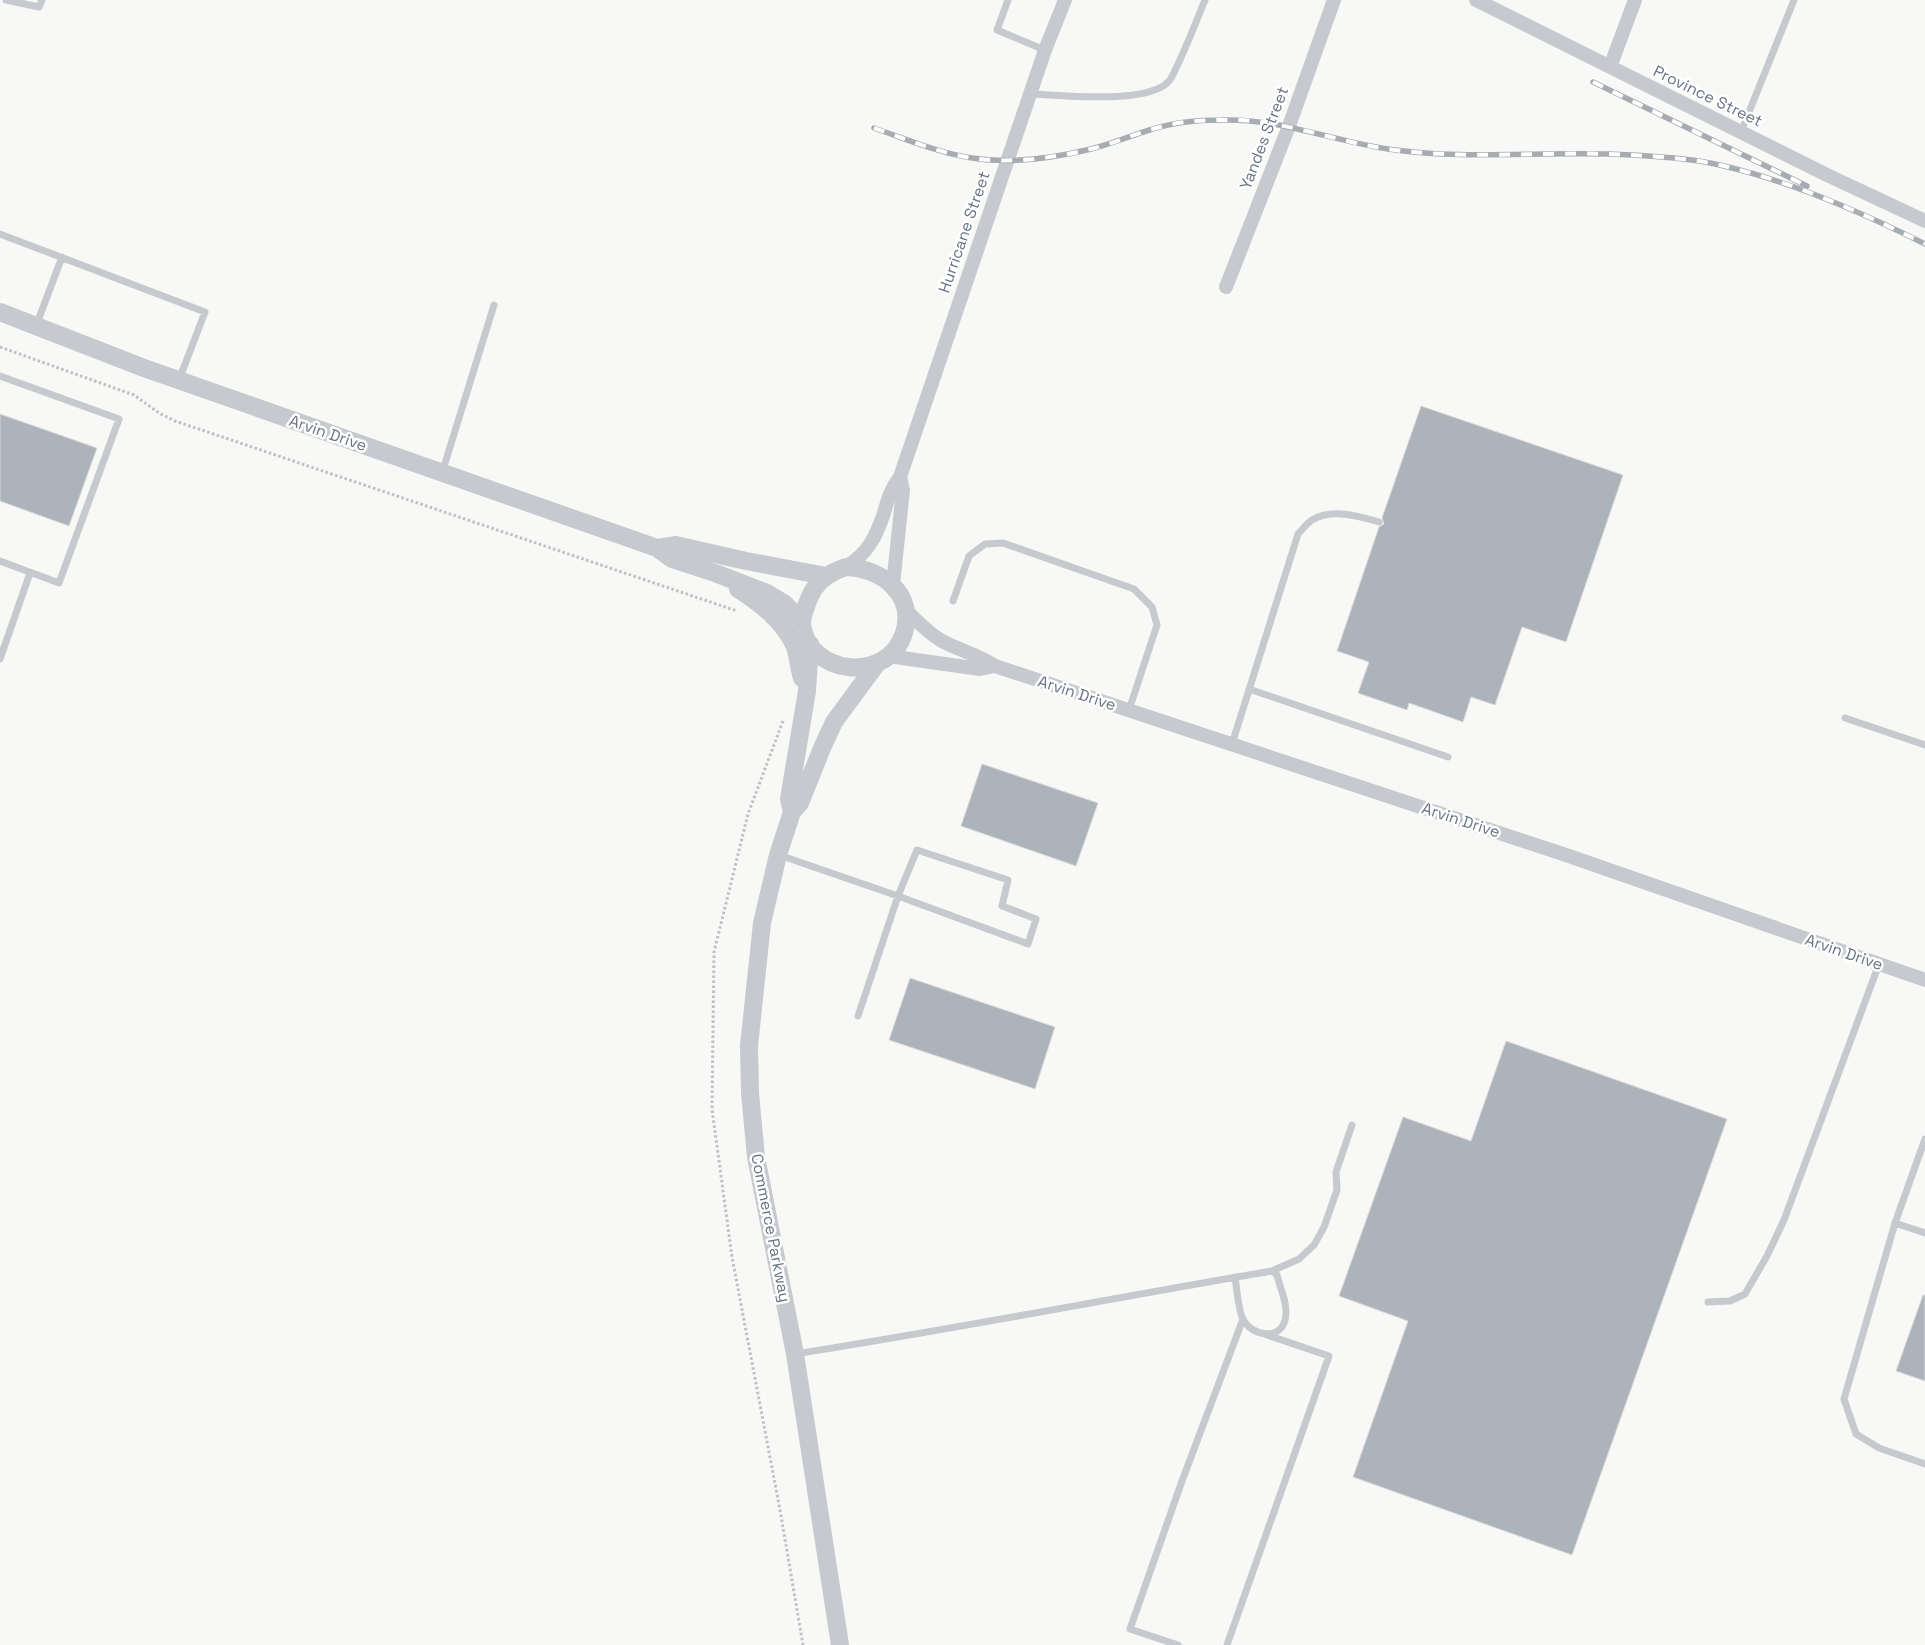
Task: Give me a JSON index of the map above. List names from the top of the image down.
{
  "streets": {
    "street": [
      "Province Street",
      "Yandes Street",
      "Hurricane Street",
      "Arvin Drive",
      "Commerce Parkway"
    ]
  },
  "crossings": [
    ["Hurricane Street", "Arvin Drive"],
    ["Hurricane Street", "Commerce Parkway"],
    ["Arvin Drive", "Commerce Parkway"]
  ]
}
